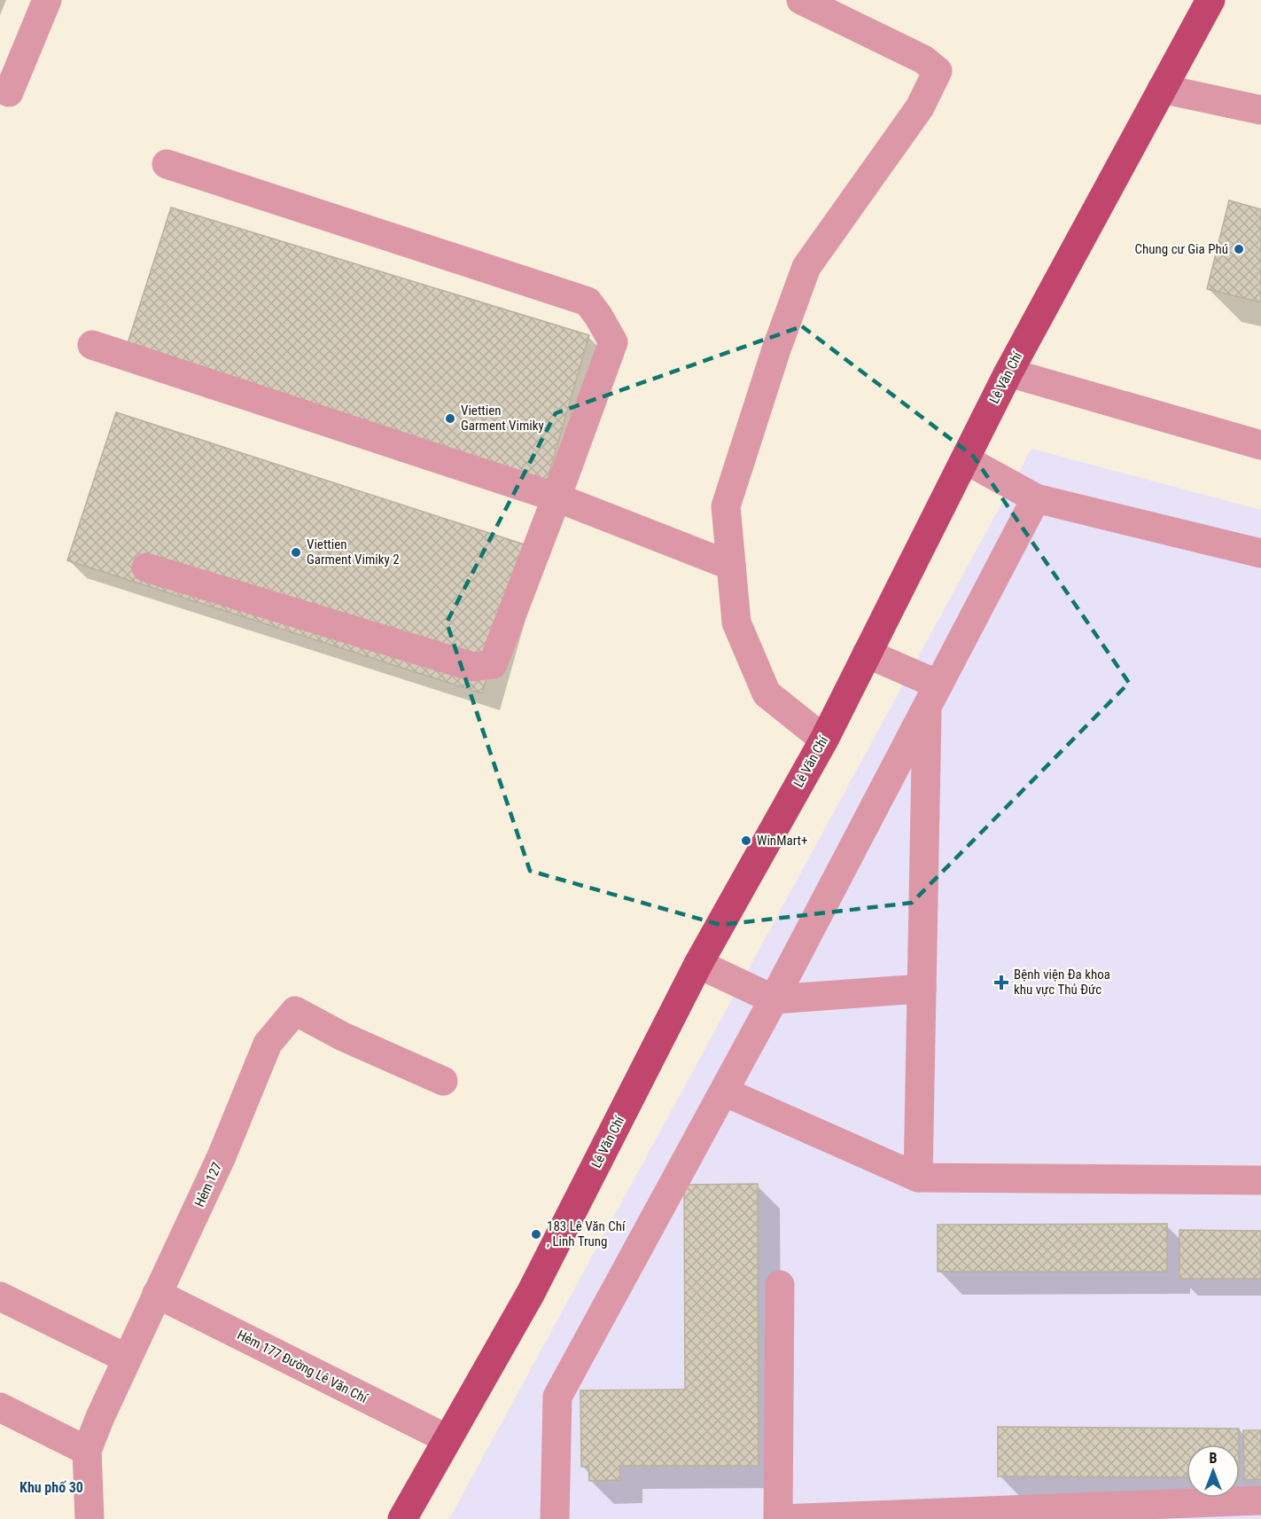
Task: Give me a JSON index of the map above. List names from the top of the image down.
{
  "streets": {
    "main road": ["Lê Văn Chí"],
    "street": ["Hẻm 127", "Hẻm 177 Đường Lê Văn Chí"]
  },
  "crossings": [
    ["Lê Văn Chí", "Hẻm 177 Đường Lê Văn Chí"],
    ["Hẻm 127", "Hẻm 177 Đường Lê Văn Chí"]
  ],
  "districts": ["Khu phố 30"],
  "places": {
    "other": [
      "Chung cư Gia Phú",
      "Viettien Garment Vimiky",
      "Viettien Garment Vimiky 2",
      "WinMart+",
      "183 Lê Văn Chí , Linh Trung"
    ],
    "health": ["Bệnh viện Đa khoa khu vực Thủ Đức"]
  },
  "north": "top"
}
